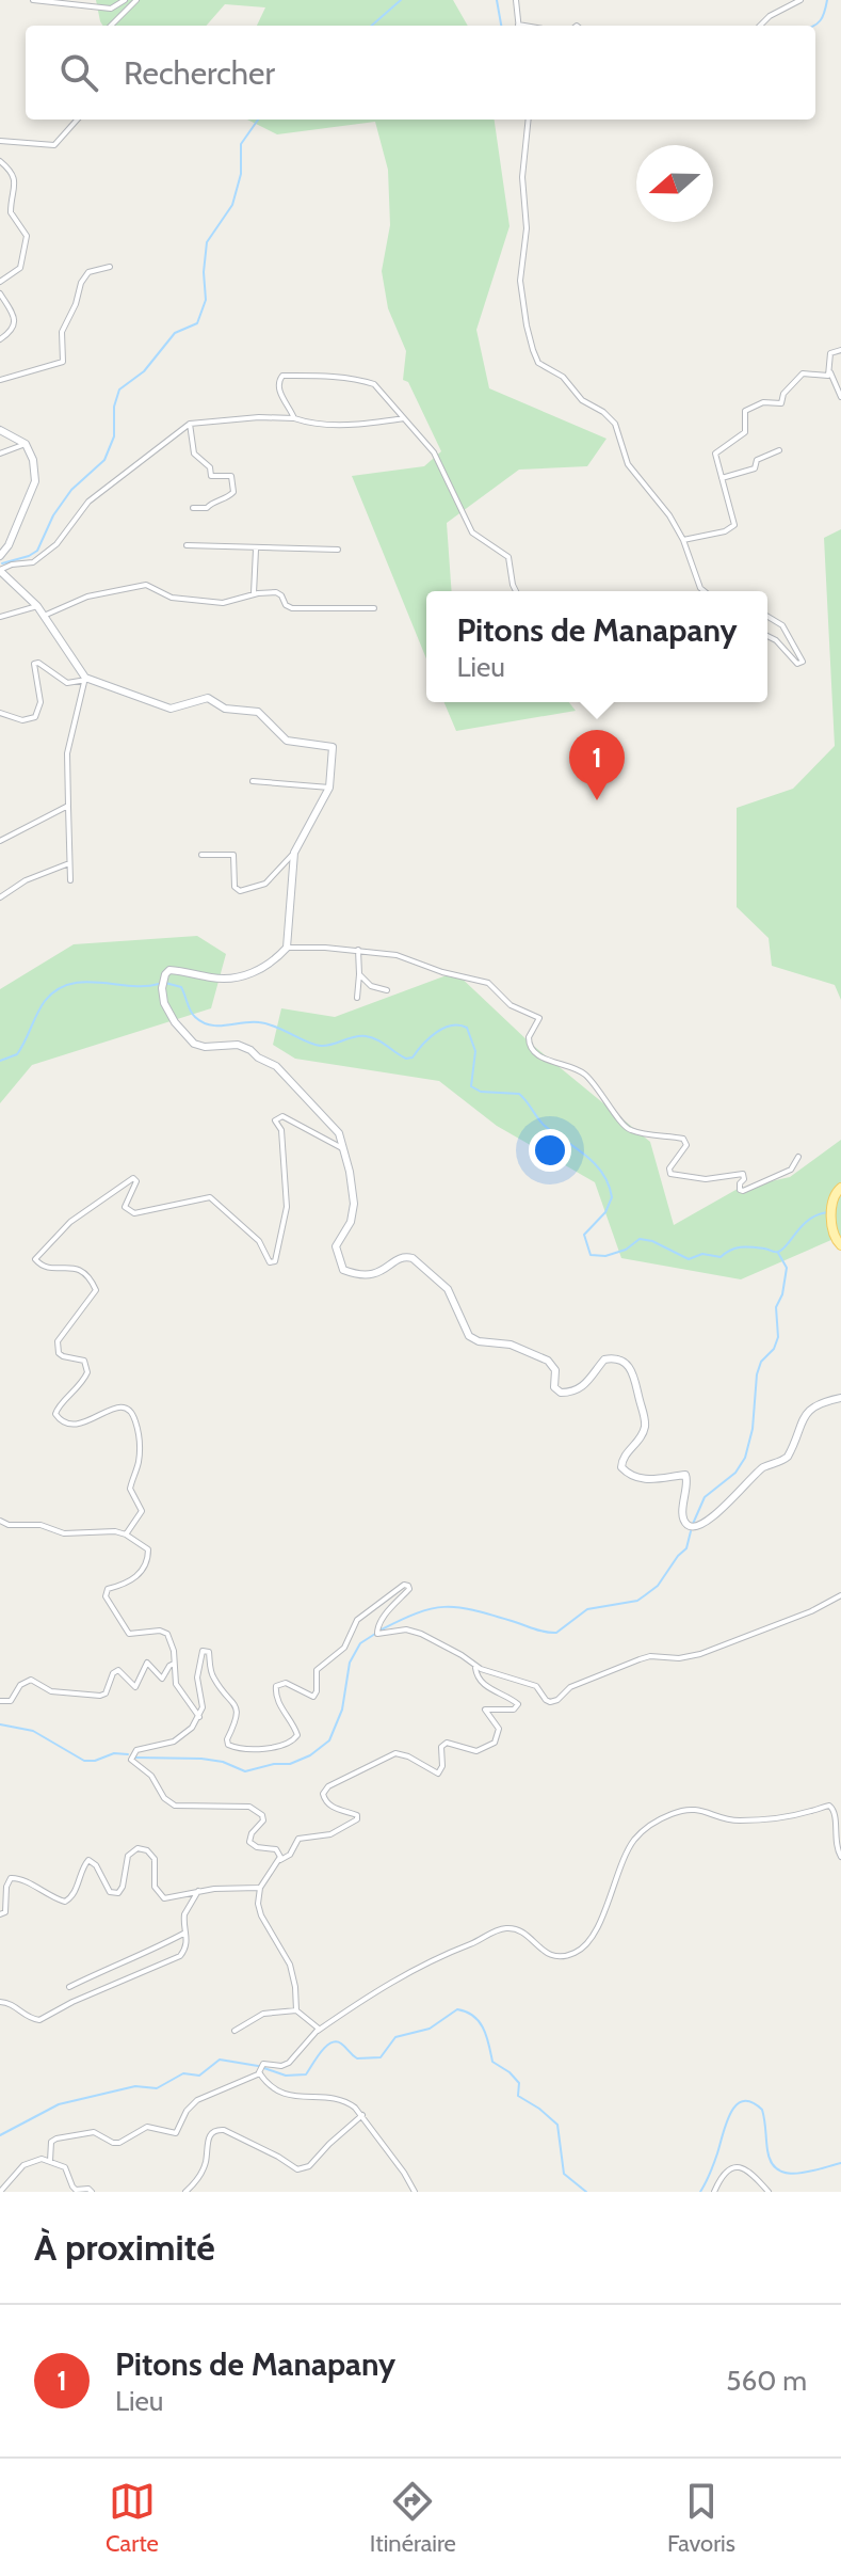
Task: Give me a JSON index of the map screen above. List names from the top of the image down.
{
  "north": "left",
  "page": {
    "search": "Rechercher",
    "popup": ["Pitons de Manapany", "Lieu"],
    "pins": "1",
    "heading": "À proximité",
    "list": [
      {
        "mark": "1",
        "name": "Pitons de Manapany",
        "note": "Lieu",
        "value": "560 m"
      }
    ],
    "nav": ["Carte", "Itinéraire", "Favoris"]
  }
}
